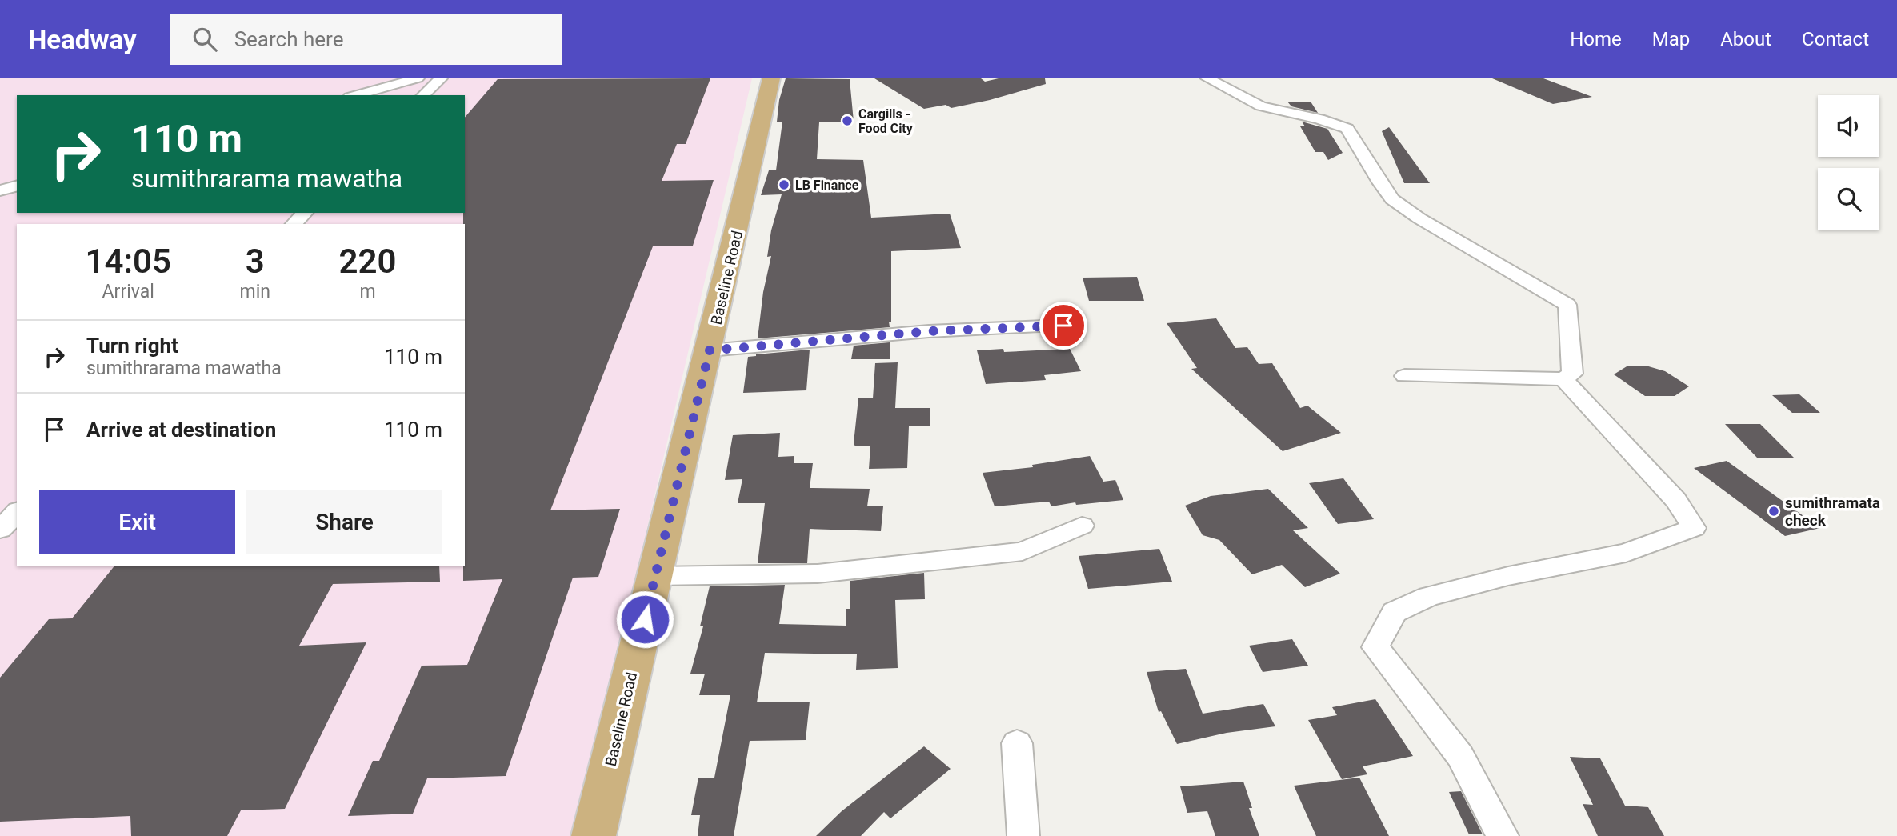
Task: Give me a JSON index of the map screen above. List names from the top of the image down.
{
  "streets": {
    "main road": ["Baseline Road"]
  },
  "places": ["Cargills - Food City", "LB Finance", "sumithramata check"],
  "page": {
    "header": "Headway",
    "search": "Search here",
    "nav": [
      "Home",
      "Map",
      "About",
      "Contact"
    ],
    "turn": ["110 m", "sumithrarama mawatha"],
    "eta": [
      "14:05",
      "Arrival",
      "3",
      "min",
      "220",
      "m"
    ],
    "list": [
      {
        "name": "Turn right",
        "note": "sumithrarama mawatha",
        "value": "110 m"
      },
      {
        "name": "Arrive at destination",
        "value": "110 m"
      }
    ],
    "buttons": ["Exit", "Share"]
  }
}
